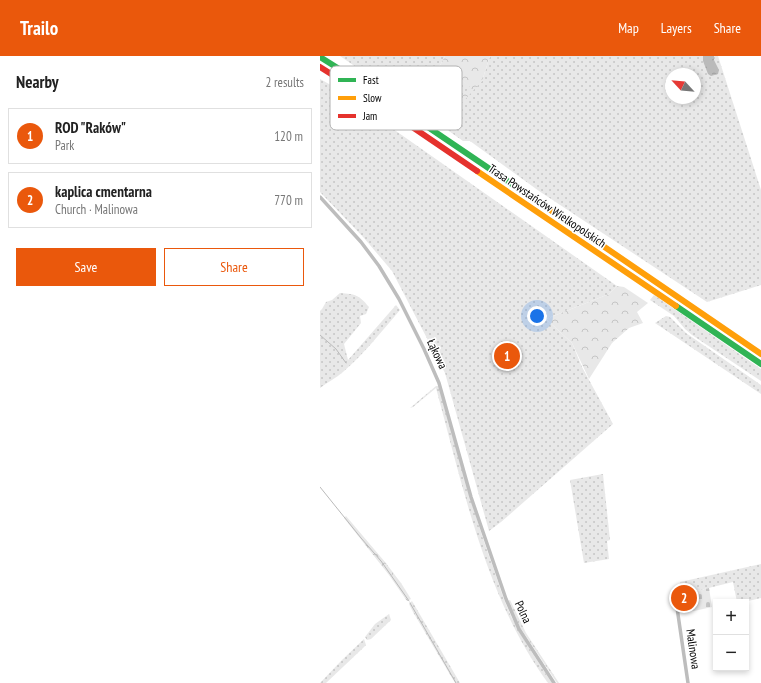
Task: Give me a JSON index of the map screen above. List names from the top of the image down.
{
  "streets": {
    "highway": ["Trasa Powstańców Wielkopolskich"],
    "street": ["Łąkowa", "Polna", "Malinowa"]
  },
  "crossings": [
    ["Łąkowa", "Polna"]
  ],
  "legend": ["Fast", "Slow", "Jam"],
  "north": "top left",
  "page": {
    "header": "Trailo",
    "nav": ["Map", "Layers", "Share"],
    "heading": ["Nearby", "2 results"],
    "list": [
      {
        "mark": "1",
        "name": "ROD \"Raków\"",
        "note": "Park",
        "value": "120 m"
      },
      {
        "mark": "2",
        "name": "kaplica cmentarna",
        "note": "Church · Malinowa",
        "value": "770 m"
      }
    ],
    "buttons": ["Save", "Share"],
    "pins": ["1", "2"],
    "map_buttons": ["+", "−"]
  }
}
